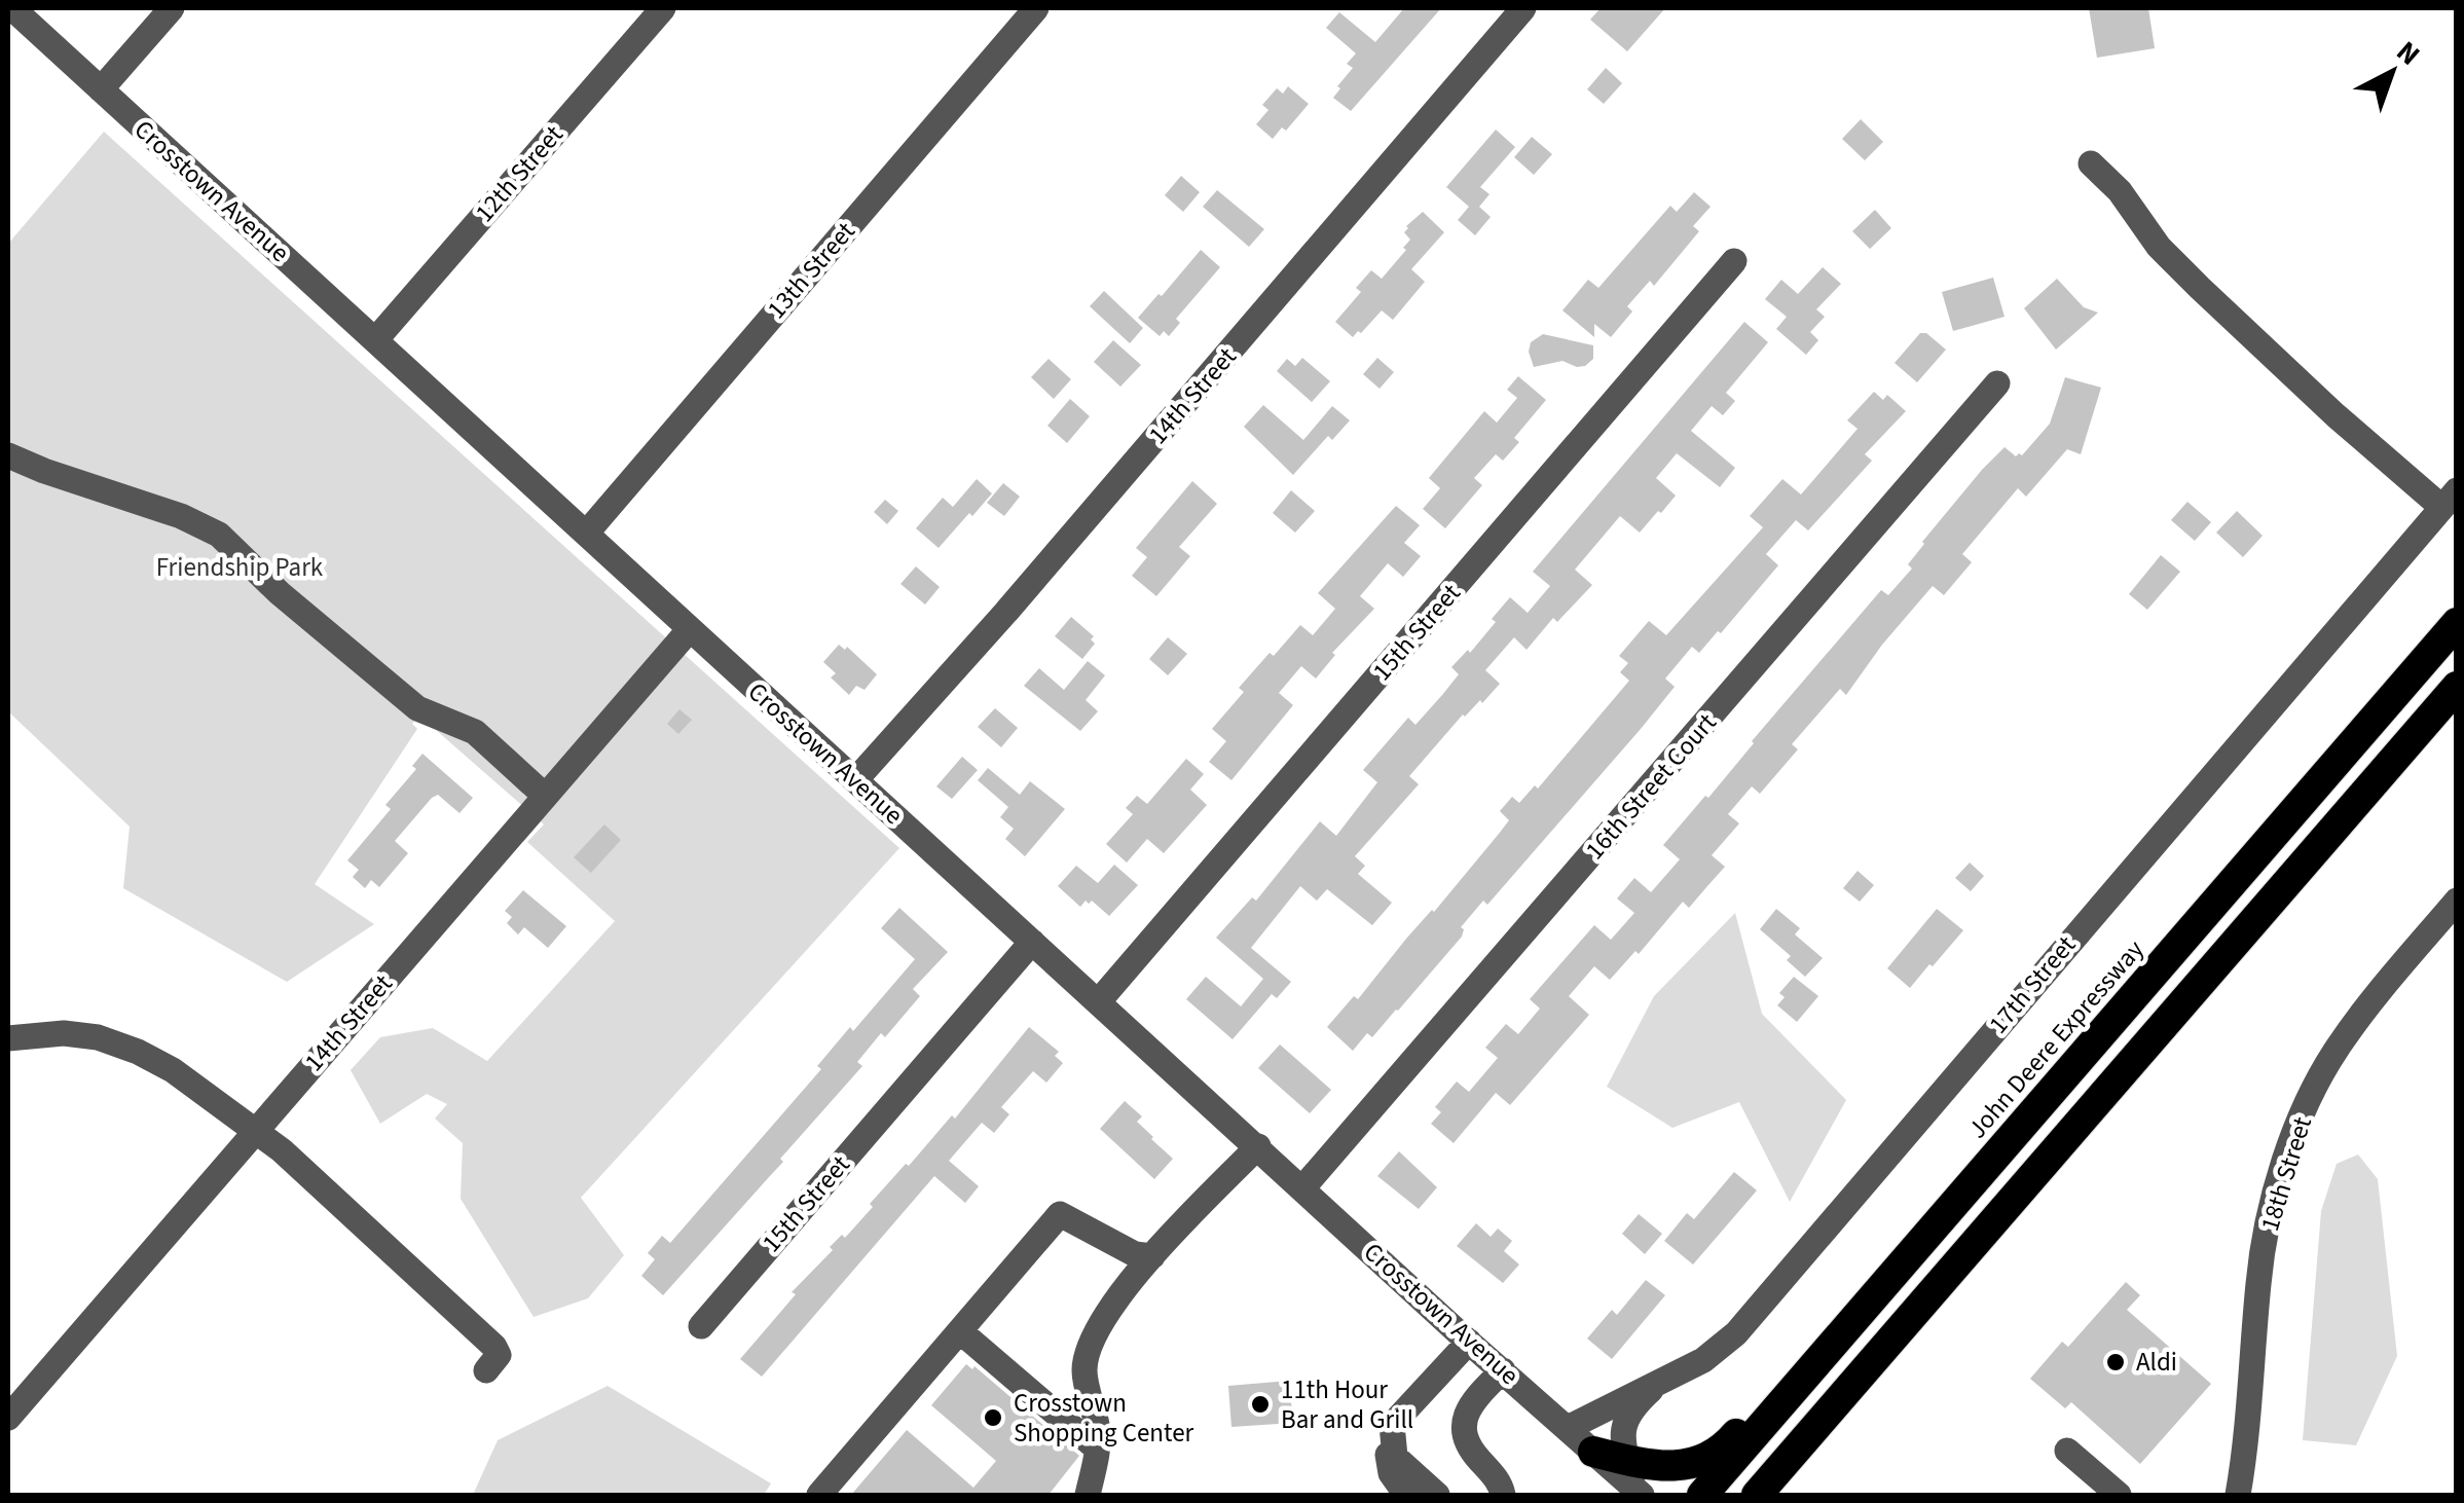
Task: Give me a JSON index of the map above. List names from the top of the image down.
{
  "streets": {
    "highway": ["John Deere Expressway"],
    "street": [
      "12th Street",
      "Crosstown Avenue",
      "13th Street",
      "14th Street",
      "15th Street",
      "16th Street Court",
      "17th Street",
      "18th Street"
    ]
  },
  "crossings": [
    ["12th Street", "Crosstown Avenue"],
    ["Crosstown Avenue", "13th Street"],
    ["Crosstown Avenue", "14th Street"],
    ["Crosstown Avenue", "15th Street"],
    ["Crosstown Avenue", "16th Street Court"],
    ["Crosstown Avenue", "17th Street"]
  ],
  "parks": ["Friendship Park"],
  "places": ["Aldi", "11th Hour Bar and Grill", "Crosstown Shopping Center"],
  "north": "top right"
}
